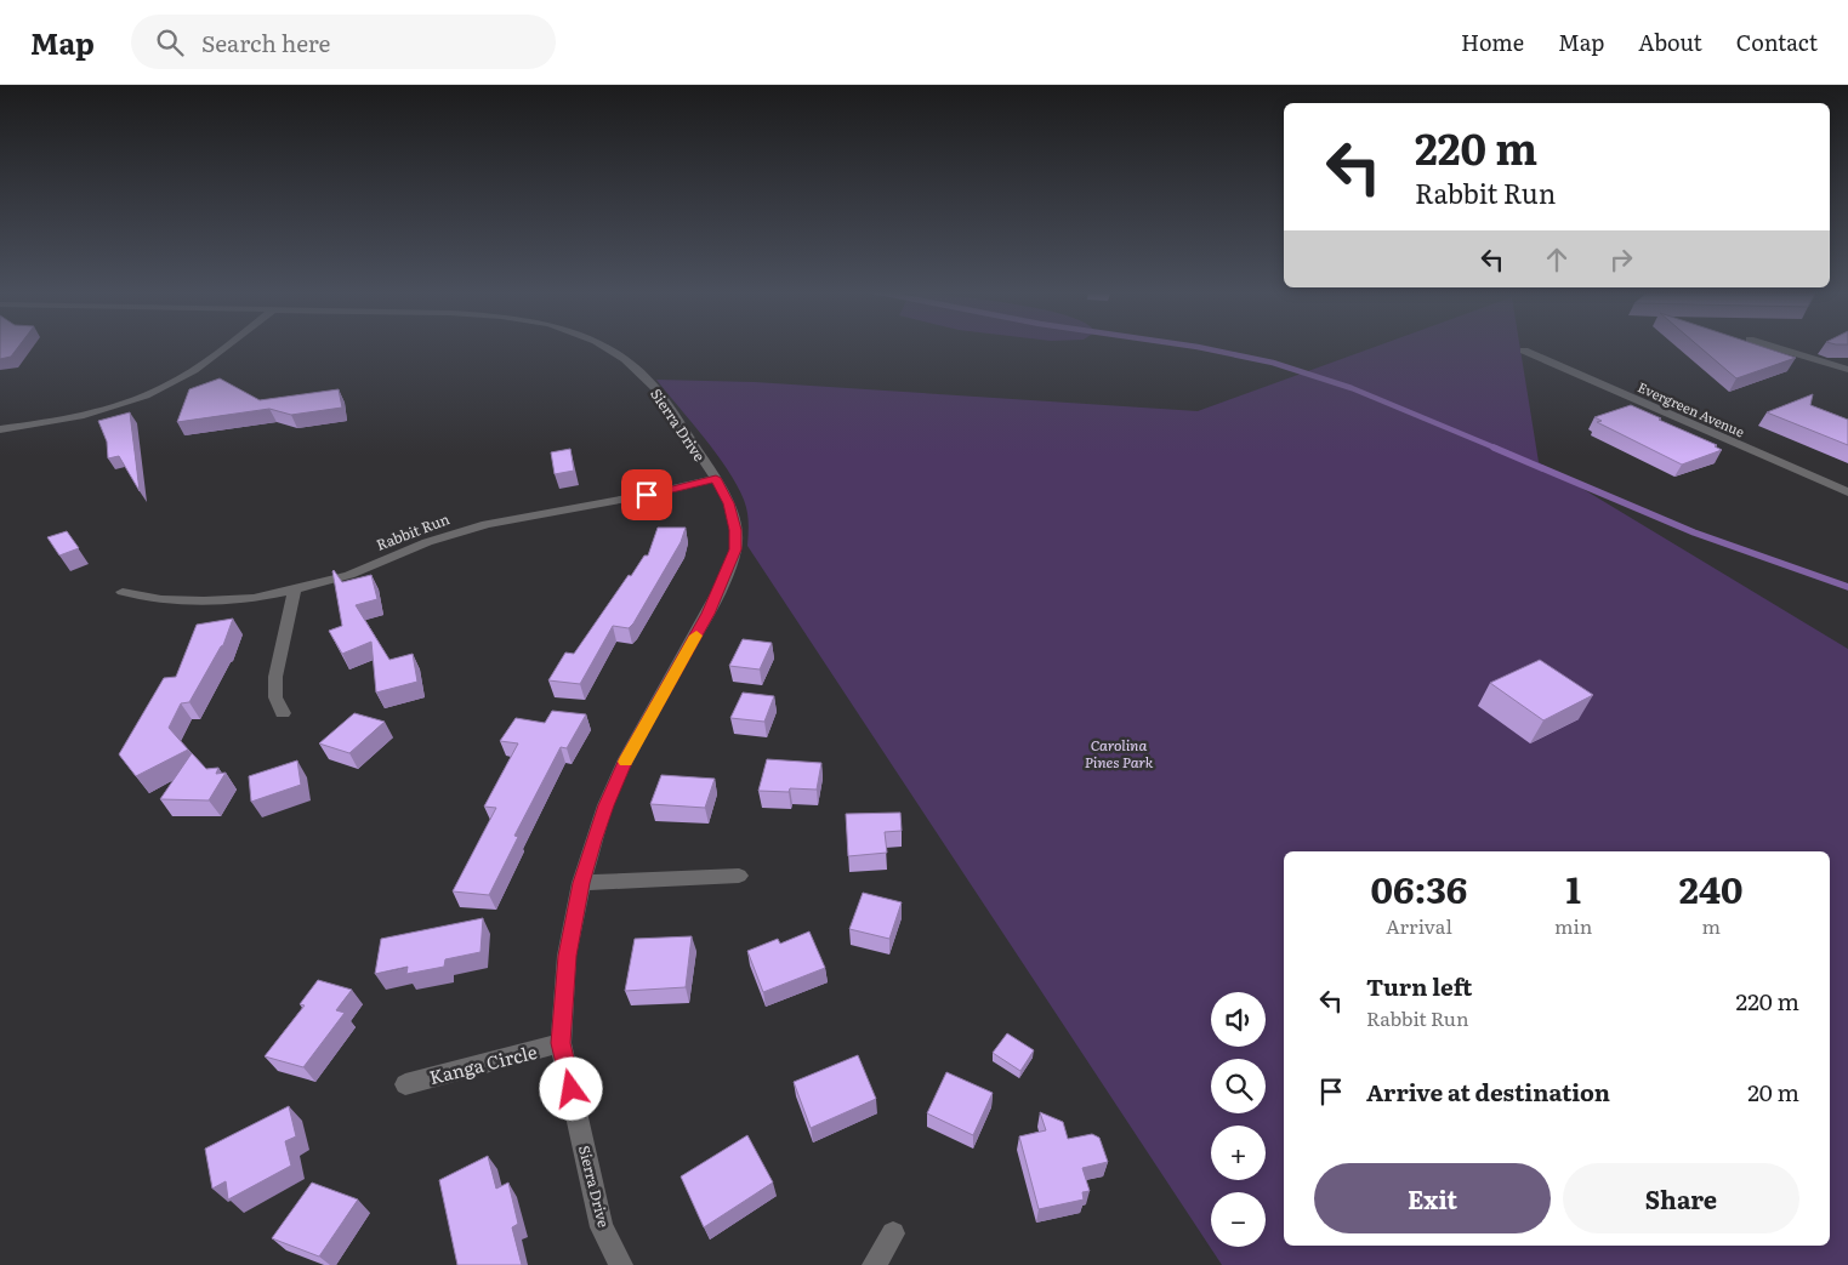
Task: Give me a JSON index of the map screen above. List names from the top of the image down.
{
  "streets": {
    "street": [
      "Evergreen Avenue",
      "Sierra Drive",
      "Rabbit Run",
      "Kanga Circle"
    ]
  },
  "crossings": [
    ["Sierra Drive", "Rabbit Run"],
    ["Sierra Drive", "Kanga Circle"]
  ],
  "parks": ["Carolina Pines Park"],
  "page": {
    "header": "Map",
    "search": "Search here",
    "nav": [
      "Home",
      "Map",
      "About",
      "Contact"
    ],
    "turn": ["220 m", "Rabbit Run"],
    "eta": [
      "06:36",
      "Arrival",
      "1",
      "min",
      "240",
      "m"
    ],
    "list": [
      {
        "name": "Turn left",
        "note": "Rabbit Run",
        "value": "220 m"
      },
      {
        "name": "Arrive at destination",
        "value": "20 m"
      }
    ],
    "map_buttons": ["+", "−"],
    "buttons": ["Exit", "Share"]
  }
}
